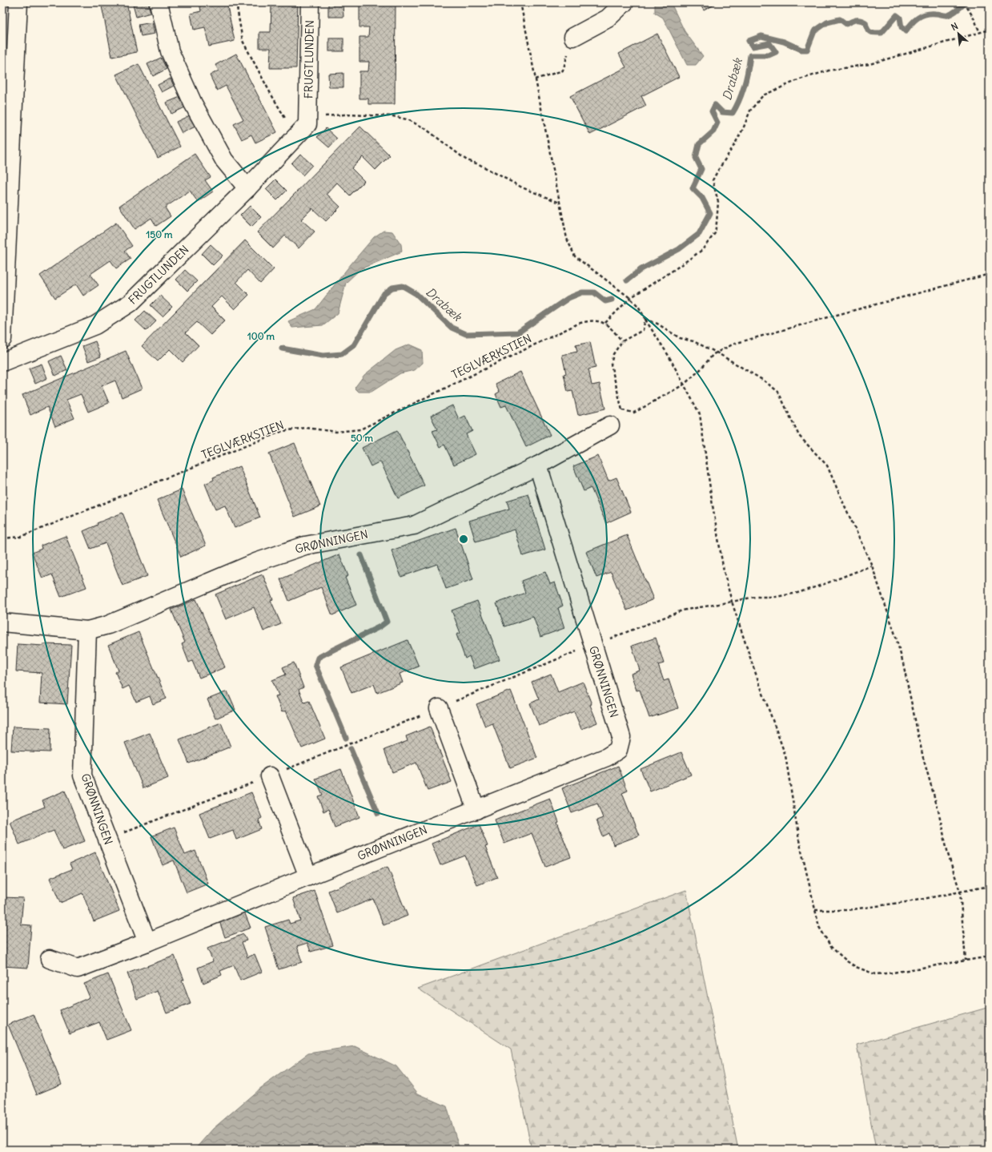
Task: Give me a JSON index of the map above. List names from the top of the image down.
{
  "streets": {
    "street": ["FRUGTLUNDEN", "GRØNNINGEN"],
    "path": ["TEGLVÆRKSTIEN"]
  },
  "water": ["Drabæk"],
  "north": "top left",
  "rings": ["150 m", "100 m", "50 m"]
}
